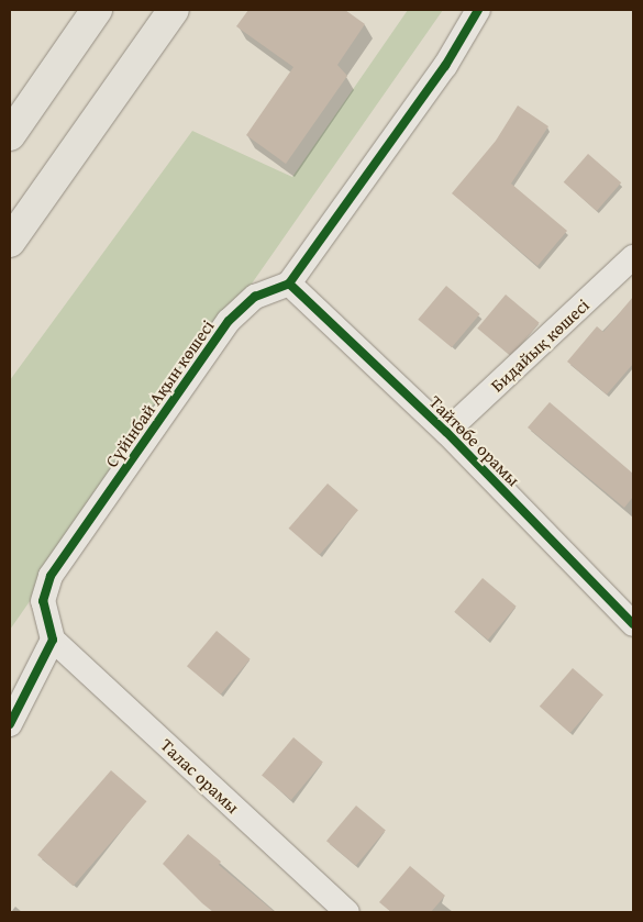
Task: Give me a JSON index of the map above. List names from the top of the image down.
{
  "streets": {
    "street": [
      "Бидайық көшесі",
      "Сүйінбай Ақын көшесі",
      "Тайтөбе орамы",
      "Талас орамы"
    ]
  },
  "crossings": [
    ["Бидайық көшесі", "Тайтөбе орамы"],
    ["Сүйінбай Ақын көшесі", "Тайтөбе орамы"],
    ["Сүйінбай Ақын көшесі", "Талас орамы"]
  ]
}
